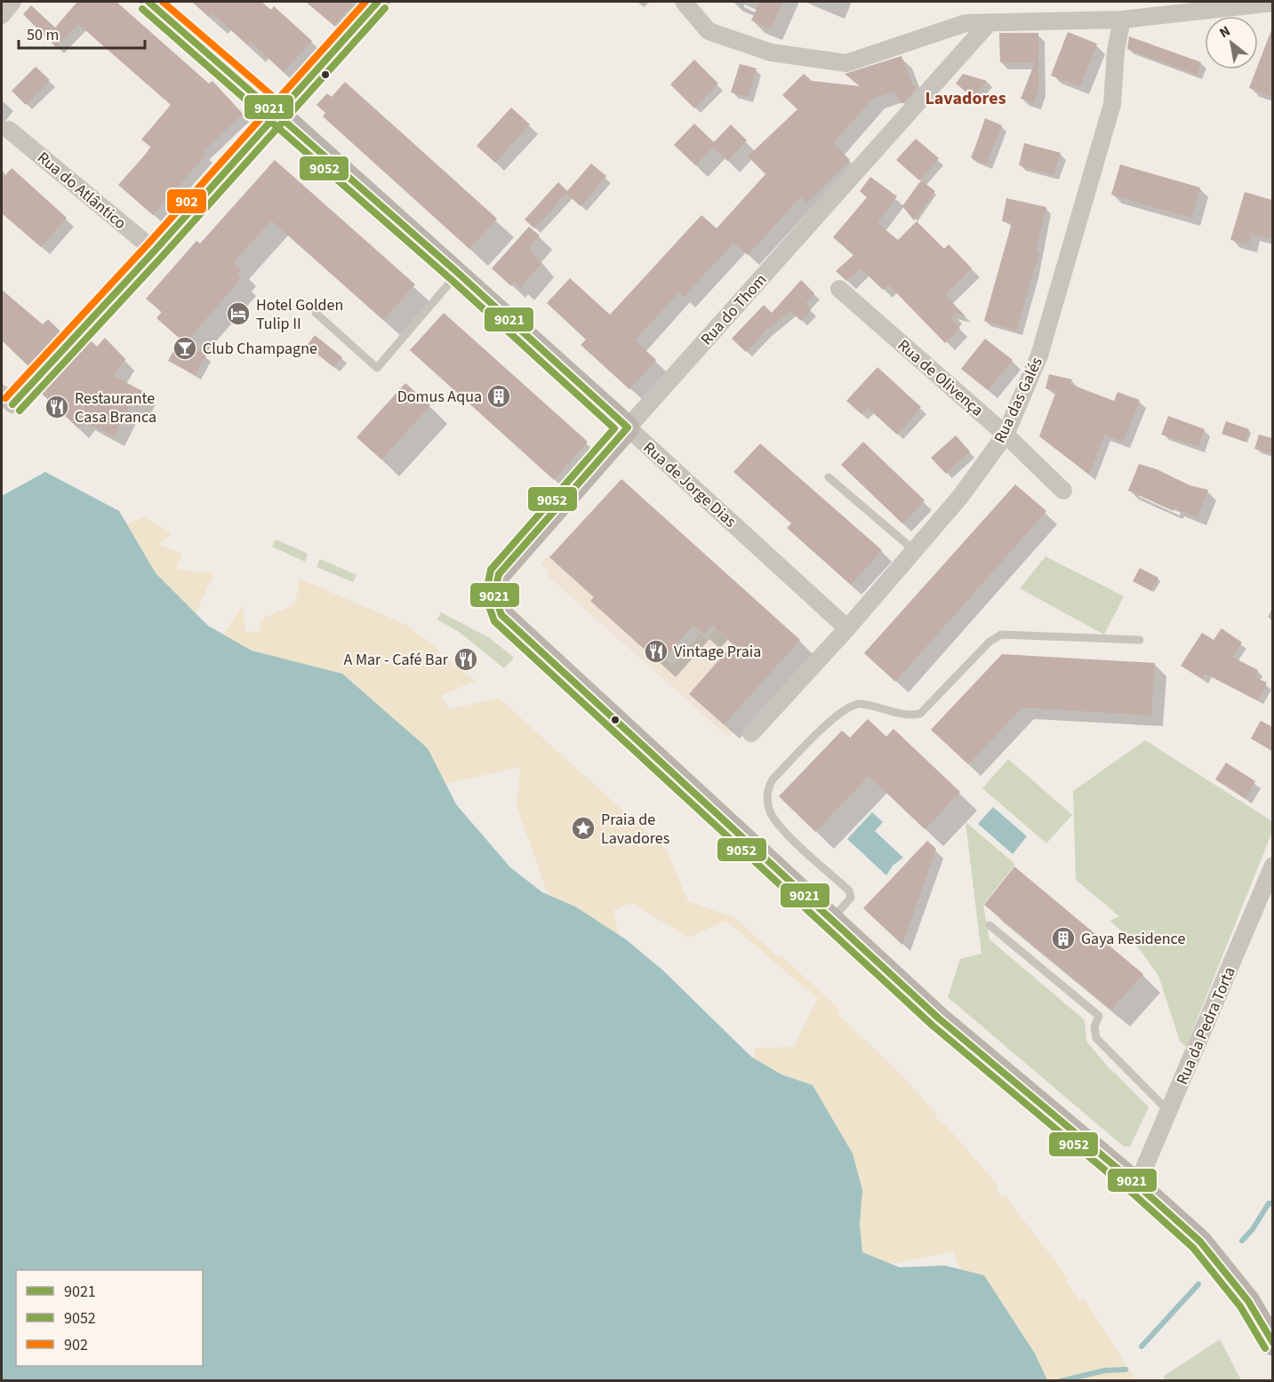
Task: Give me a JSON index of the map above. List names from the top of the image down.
{
  "streets": {
    "main road": ["Rua do Thom", "Rua de Jorge Dias"],
    "street": [
      "Rua do Atlântico",
      "Rua de Olivença",
      "Rua das Galés",
      "Rua da Pedra Torta"
    ]
  },
  "crossings": [
    ["Rua do Thom", "Rua de Jorge Dias"],
    ["Rua de Olivença", "Rua das Galés"],
    ["Rua das Galés", "Rua de Jorge Dias"]
  ],
  "districts": ["Lavadores"],
  "places": {
    "hotel": ["Hotel Golden Tulip II"],
    "bar": ["Club Champagne"],
    "building": ["Domus Aqua", "Gaya Residence"],
    "restaurant": ["Restaurante Casa Branca", "Vintage Praia", "A Mar - Café Bar"],
    "place": ["Praia de Lavadores"]
  },
  "lines": ["transit line 9021", "transit line 902", "transit line 9052"],
  "legend": ["9021", "9052", "902"],
  "scale_bar": "50 m",
  "north": "top left"
}
